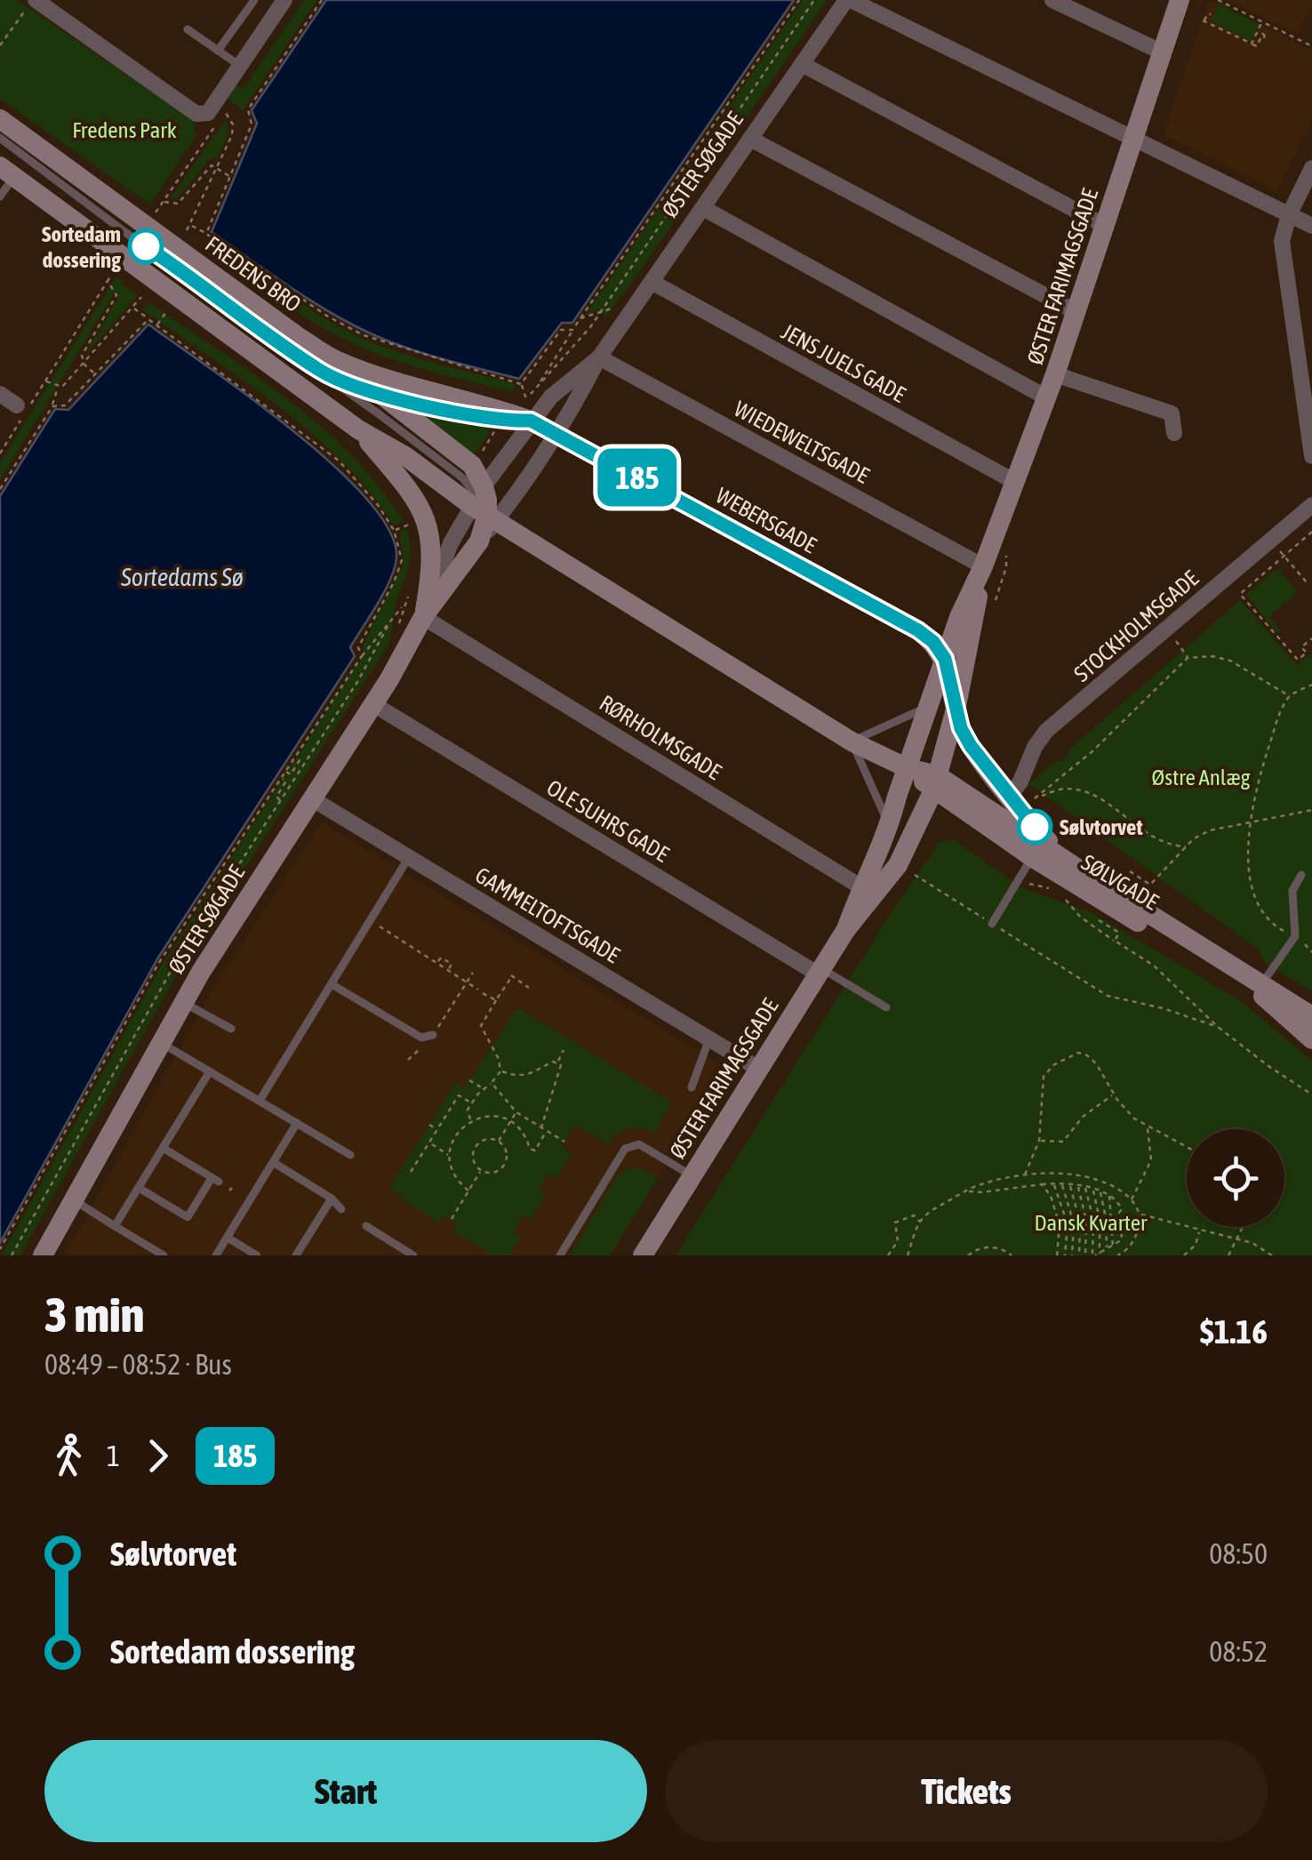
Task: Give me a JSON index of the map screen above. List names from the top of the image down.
{
  "streets": {
    "street": [
      "ØSTER SØGADE",
      "FREDENS BRO",
      "ØSTER FARIMAGSGADE",
      "JENS JUELS GADE",
      "WIEDEWELTSGADE",
      "WEBERSGADE",
      "STOCKHOLMSGADE",
      "RØRHOLMSGADE",
      "OLE SUHRS GADE",
      "SØLVGADE",
      "GAMMELTOFTSGADE"
    ]
  },
  "crossings": [
    ["ØSTER SØGADE", "FREDENS BRO"],
    ["ØSTER SØGADE", "JENS JUELS GADE"],
    ["ØSTER SØGADE", "WIEDEWELTSGADE"],
    ["ØSTER SØGADE", "WEBERSGADE"],
    ["ØSTER SØGADE", "RØRHOLMSGADE"],
    ["ØSTER SØGADE", "OLE SUHRS GADE"],
    ["ØSTER SØGADE", "SØLVGADE"],
    ["ØSTER SØGADE", "GAMMELTOFTSGADE"],
    ["FREDENS BRO", "WEBERSGADE"],
    ["FREDENS BRO", "SØLVGADE"],
    ["ØSTER FARIMAGSGADE", "JENS JUELS GADE"],
    ["ØSTER FARIMAGSGADE", "WIEDEWELTSGADE"],
    ["ØSTER FARIMAGSGADE", "WEBERSGADE"],
    ["ØSTER FARIMAGSGADE", "RØRHOLMSGADE"],
    ["ØSTER FARIMAGSGADE", "OLE SUHRS GADE"],
    ["ØSTER FARIMAGSGADE", "SØLVGADE"],
    ["ØSTER FARIMAGSGADE", "GAMMELTOFTSGADE"],
    ["WEBERSGADE", "SØLVGADE"],
    ["STOCKHOLMSGADE", "SØLVGADE"]
  ],
  "water": ["Sortedams Sø"],
  "parks": ["Fredens Park", "Østre Anlæg", "Dansk Kvarter"],
  "places": ["Sortedam dossering", "Sølvtorvet"],
  "lines": ["bus line 185"],
  "page": {
    "on_map": "185",
    "heading": ["3 min", "08:49 – 08:52 · Bus", "$1.16"],
    "legs": ["1", "185"],
    "list": [
      {
        "name": "Sølvtorvet",
        "value": "08:50"
      },
      {
        "name": "Sortedam dossering",
        "value": "08:52"
      }
    ],
    "buttons": ["Start", "Tickets"]
  }
}
